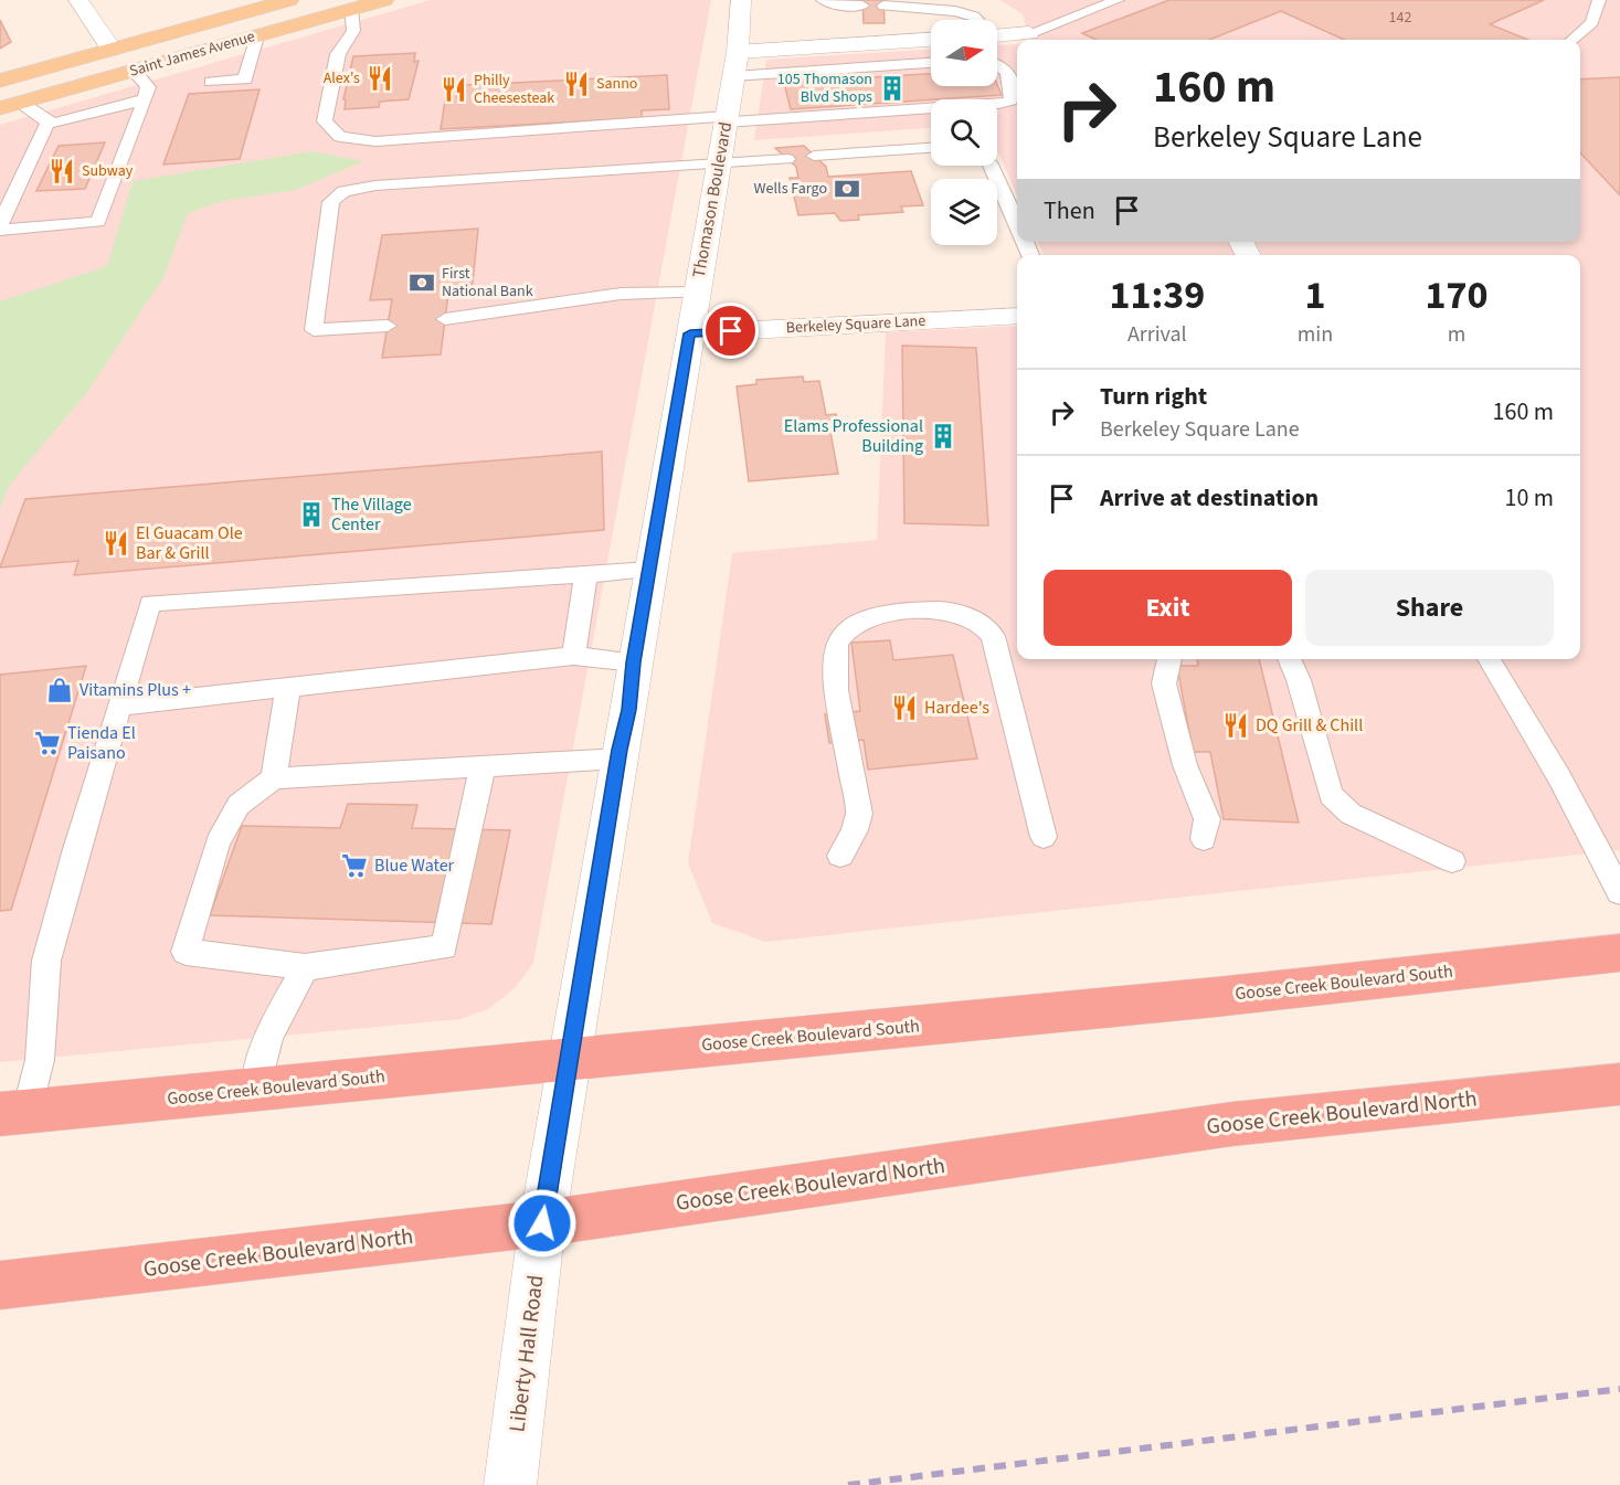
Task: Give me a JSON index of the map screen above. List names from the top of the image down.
{
  "streets": {
    "highway": ["Goose Creek Boulevard South", "Goose Creek Boulevard North"],
    "main road": [
      "Saint James Avenue",
      "Thomason Boulevard",
      "Berkeley Square Lane",
      "Liberty Hall Road"
    ]
  },
  "crossings": [
    ["Thomason Boulevard", "Berkeley Square Lane"],
    ["Thomason Boulevard", "Goose Creek Boulevard South"],
    ["Thomason Boulevard", "Goose Creek Boulevard North"],
    ["Thomason Boulevard", "Liberty Hall Road"],
    ["Goose Creek Boulevard North", "Liberty Hall Road"]
  ],
  "places": {
    "restaurant": [
      "Alex's",
      "Sanno",
      "Philly Cheesesteak",
      "Subway",
      "El Guacam Ole Bar & Grill",
      "Hardee's",
      "DQ Grill & Chill"
    ],
    "building": ["105 Thomason Blvd Shops", "Elams Professional Building", "The Village Center"],
    "bank": ["Wells Fargo", "First National Bank"],
    "shop": ["Vitamins Plus +"],
    "supermarket": ["Tienda El Paisano", "Blue Water"]
  },
  "house_numbers": ["142"],
  "north": "right",
  "page": {
    "turn": ["160 m", "Berkeley Square Lane"],
    "then": "Then",
    "eta": [
      "11:39",
      "Arrival",
      "1",
      "min",
      "170",
      "m"
    ],
    "list": [
      {
        "name": "Turn right",
        "note": "Berkeley Square Lane",
        "value": "160 m"
      },
      {
        "name": "Arrive at destination",
        "value": "10 m"
      }
    ],
    "buttons": ["Exit", "Share"]
  }
}
